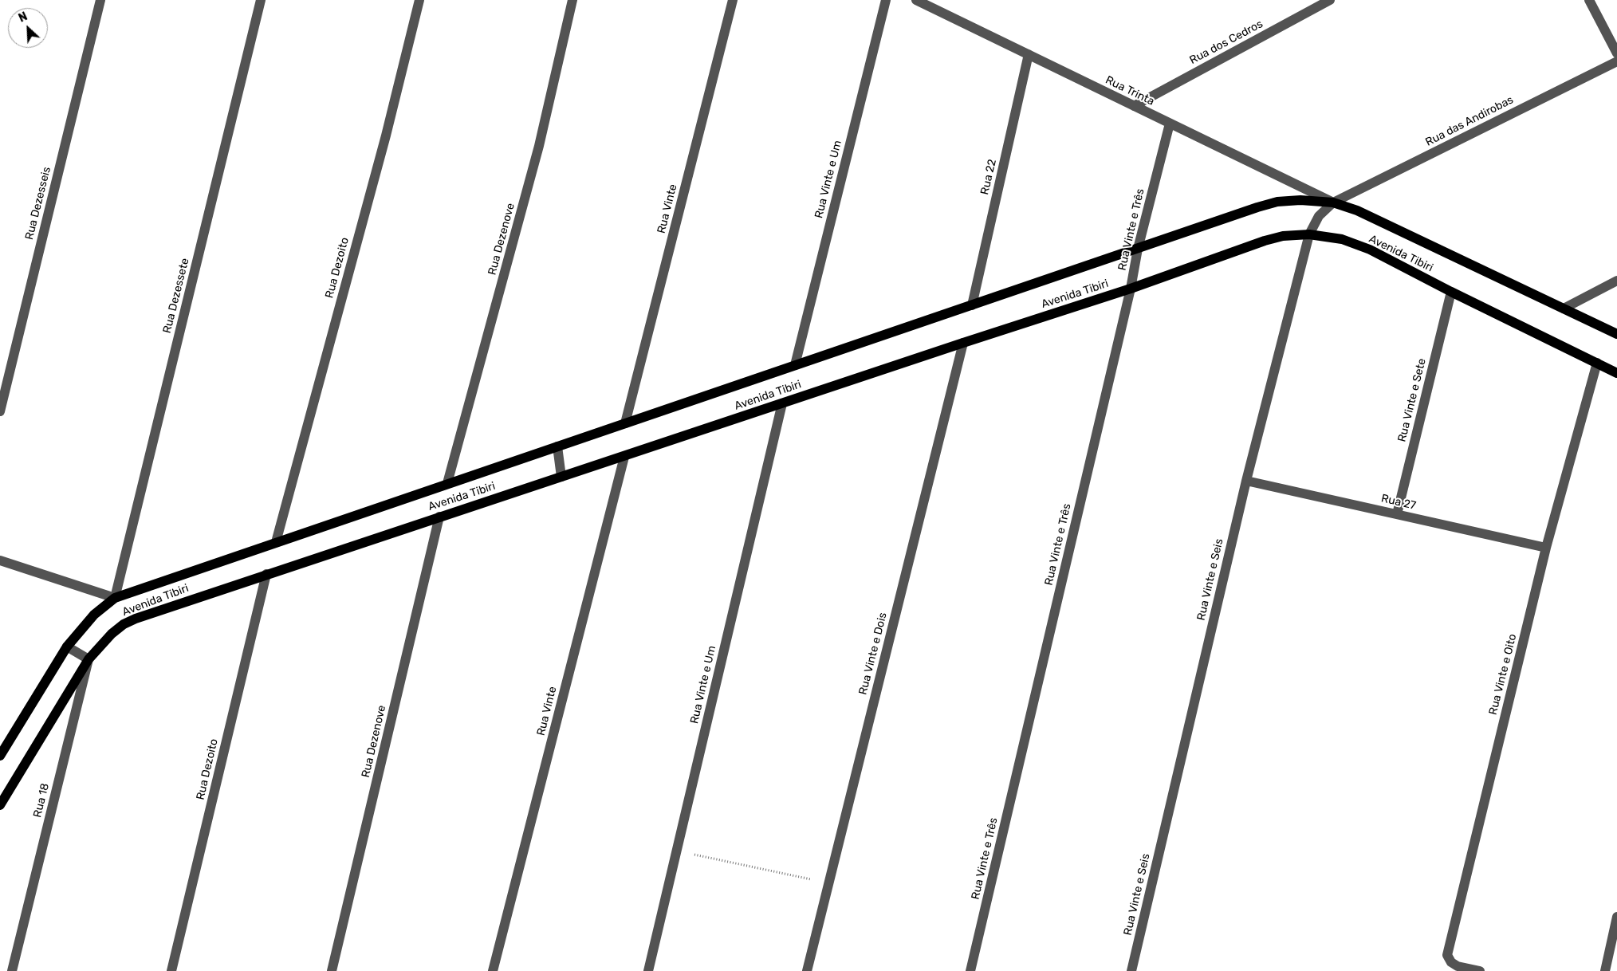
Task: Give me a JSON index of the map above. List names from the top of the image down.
{
  "streets": {
    "main road": ["Avenida Tibiri"],
    "street": [
      "Rua dos Cedros",
      "Rua Trinta",
      "Rua das Andirobas",
      "Rua 22",
      "Rua Vinte e Um",
      "Rua Dezesseis",
      "Rua Vinte",
      "Rua Vinte e Três",
      "Rua Dezenove",
      "Rua Dezoito",
      "Rua Dezessete",
      "Rua Vinte e Sete",
      "Rua 27",
      "Rua Vinte e Seis",
      "Rua Vinte e Dois",
      "Rua Vinte e Oito",
      "Rua 18"
    ]
  },
  "crossings": [
    ["Rua dos Cedros", "Rua Trinta"],
    ["Rua Trinta", "Rua das Andirobas"],
    ["Rua Trinta", "Rua 22"],
    ["Rua Trinta", "Rua Vinte e Três"],
    ["Rua Trinta", "Avenida Tibiri"],
    ["Rua Trinta", "Rua Vinte e Seis"],
    ["Rua das Andirobas", "Avenida Tibiri"],
    ["Rua das Andirobas", "Rua Vinte e Seis"],
    ["Rua 22", "Avenida Tibiri"],
    ["Rua Vinte e Um", "Avenida Tibiri"],
    ["Rua Vinte", "Avenida Tibiri"],
    ["Rua Vinte e Três", "Avenida Tibiri"],
    ["Rua Dezenove", "Avenida Tibiri"],
    ["Avenida Tibiri", "Rua Dezoito"],
    ["Avenida Tibiri", "Rua Dezessete"],
    ["Avenida Tibiri", "Rua Vinte e Sete"],
    ["Avenida Tibiri", "Rua Vinte e Seis"],
    ["Avenida Tibiri", "Rua Vinte e Dois"],
    ["Avenida Tibiri", "Rua Vinte e Oito"],
    ["Avenida Tibiri", "Rua 18"],
    ["Rua Vinte e Sete", "Rua 27"],
    ["Rua 27", "Rua Vinte e Seis"],
    ["Rua 27", "Rua Vinte e Oito"]
  ],
  "north": "top left"
}
